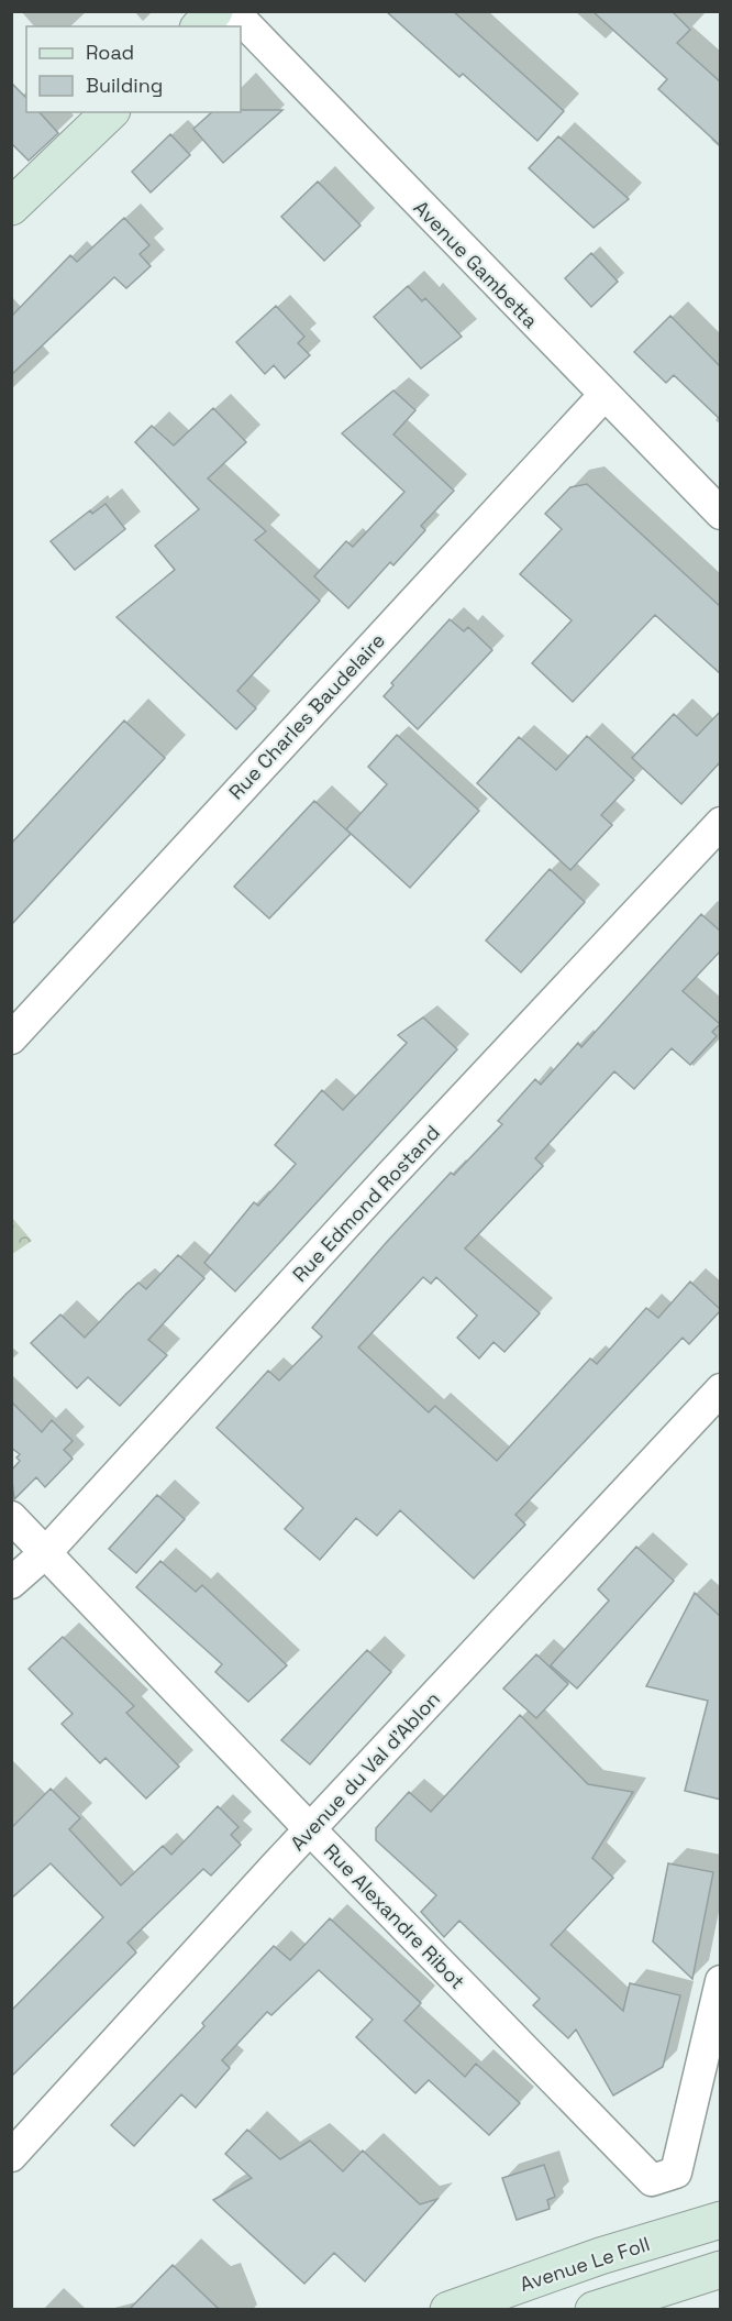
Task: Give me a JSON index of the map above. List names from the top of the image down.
{
  "streets": {
    "main road": ["Avenue Le Foll"],
    "street": [
      "Avenue Gambetta",
      "Rue Charles Baudelaire",
      "Rue Edmond Rostand",
      "Avenue du Val d'Ablon",
      "Rue Alexandre Ribot"
    ]
  },
  "crossings": [
    ["Avenue Gambetta", "Rue Charles Baudelaire"],
    ["Rue Edmond Rostand", "Rue Alexandre Ribot"],
    ["Avenue du Val d'Ablon", "Rue Alexandre Ribot"]
  ],
  "legend": ["Road", "Building"]
}
